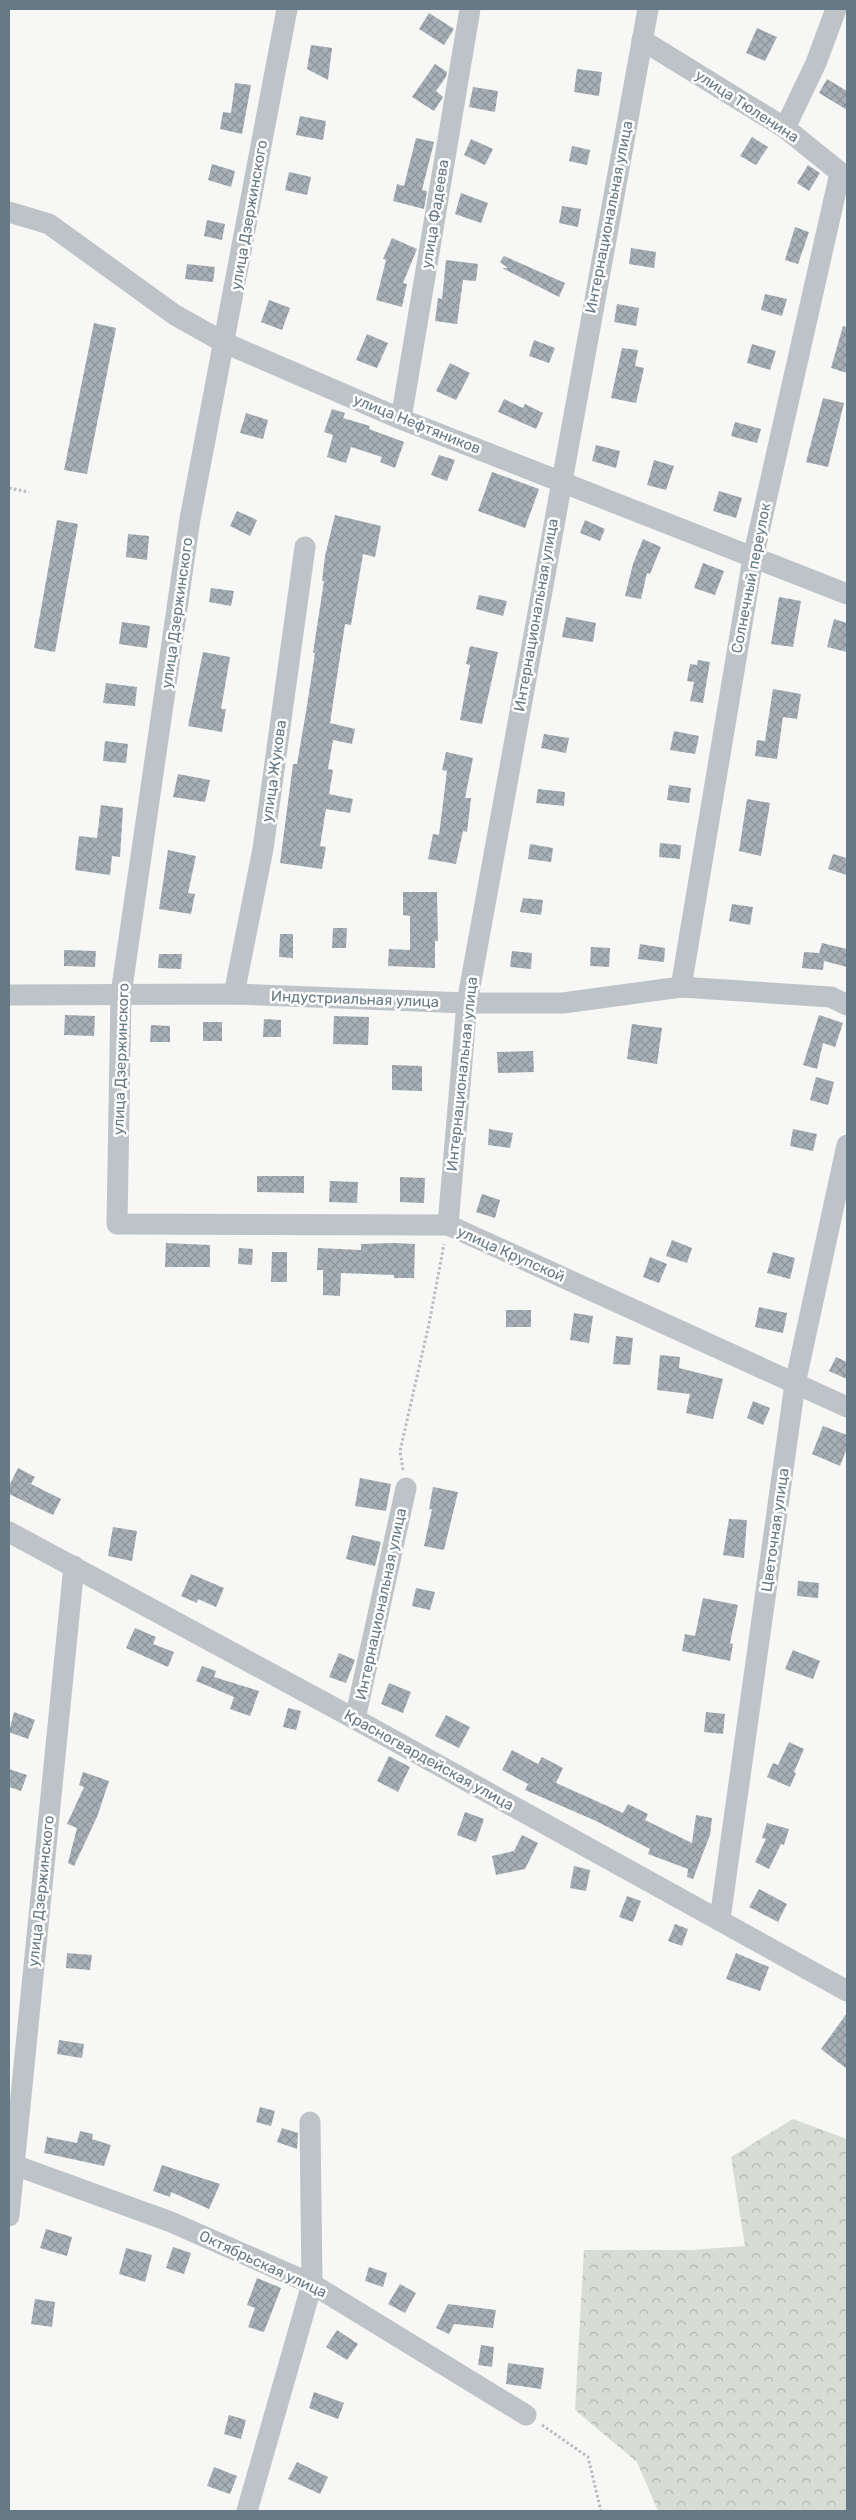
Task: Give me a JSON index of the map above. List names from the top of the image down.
{
  "streets": {
    "street": [
      "улица Тюленина",
      "улица Фадеева",
      "улица Дзержинского",
      "Интернациональная улица",
      "улица Нефтяников",
      "Солнечный переулок",
      "улица Жукова",
      "Индустриальная улица",
      "улица Крупской",
      "Цветочная улица",
      "Красногвардейская улица",
      "Октябрьская улица"
    ]
  },
  "crossings": [
    ["улица Тюленина", "Интернациональная улица"],
    ["улица Тюленина", "Солнечный переулок"],
    ["улица Фадеева", "улица Нефтяников"],
    ["улица Дзержинского", "улица Нефтяников"],
    ["улица Дзержинского", "Индустриальная улица"],
    ["улица Дзержинского", "улица Крупской"],
    ["улица Дзержинского", "Красногвардейская улица"],
    ["улица Дзержинского", "Октябрьская улица"],
    ["Интернациональная улица", "улица Нефтяников"],
    ["Интернациональная улица", "Индустриальная улица"],
    ["Интернациональная улица", "улица Крупской"],
    ["Интернациональная улица", "Красногвардейская улица"],
    ["улица Нефтяников", "Солнечный переулок"],
    ["Солнечный переулок", "Индустриальная улица"],
    ["улица Жукова", "Индустриальная улица"],
    ["улица Крупской", "Цветочная улица"],
    ["Цветочная улица", "Красногвардейская улица"]
  ]
}
